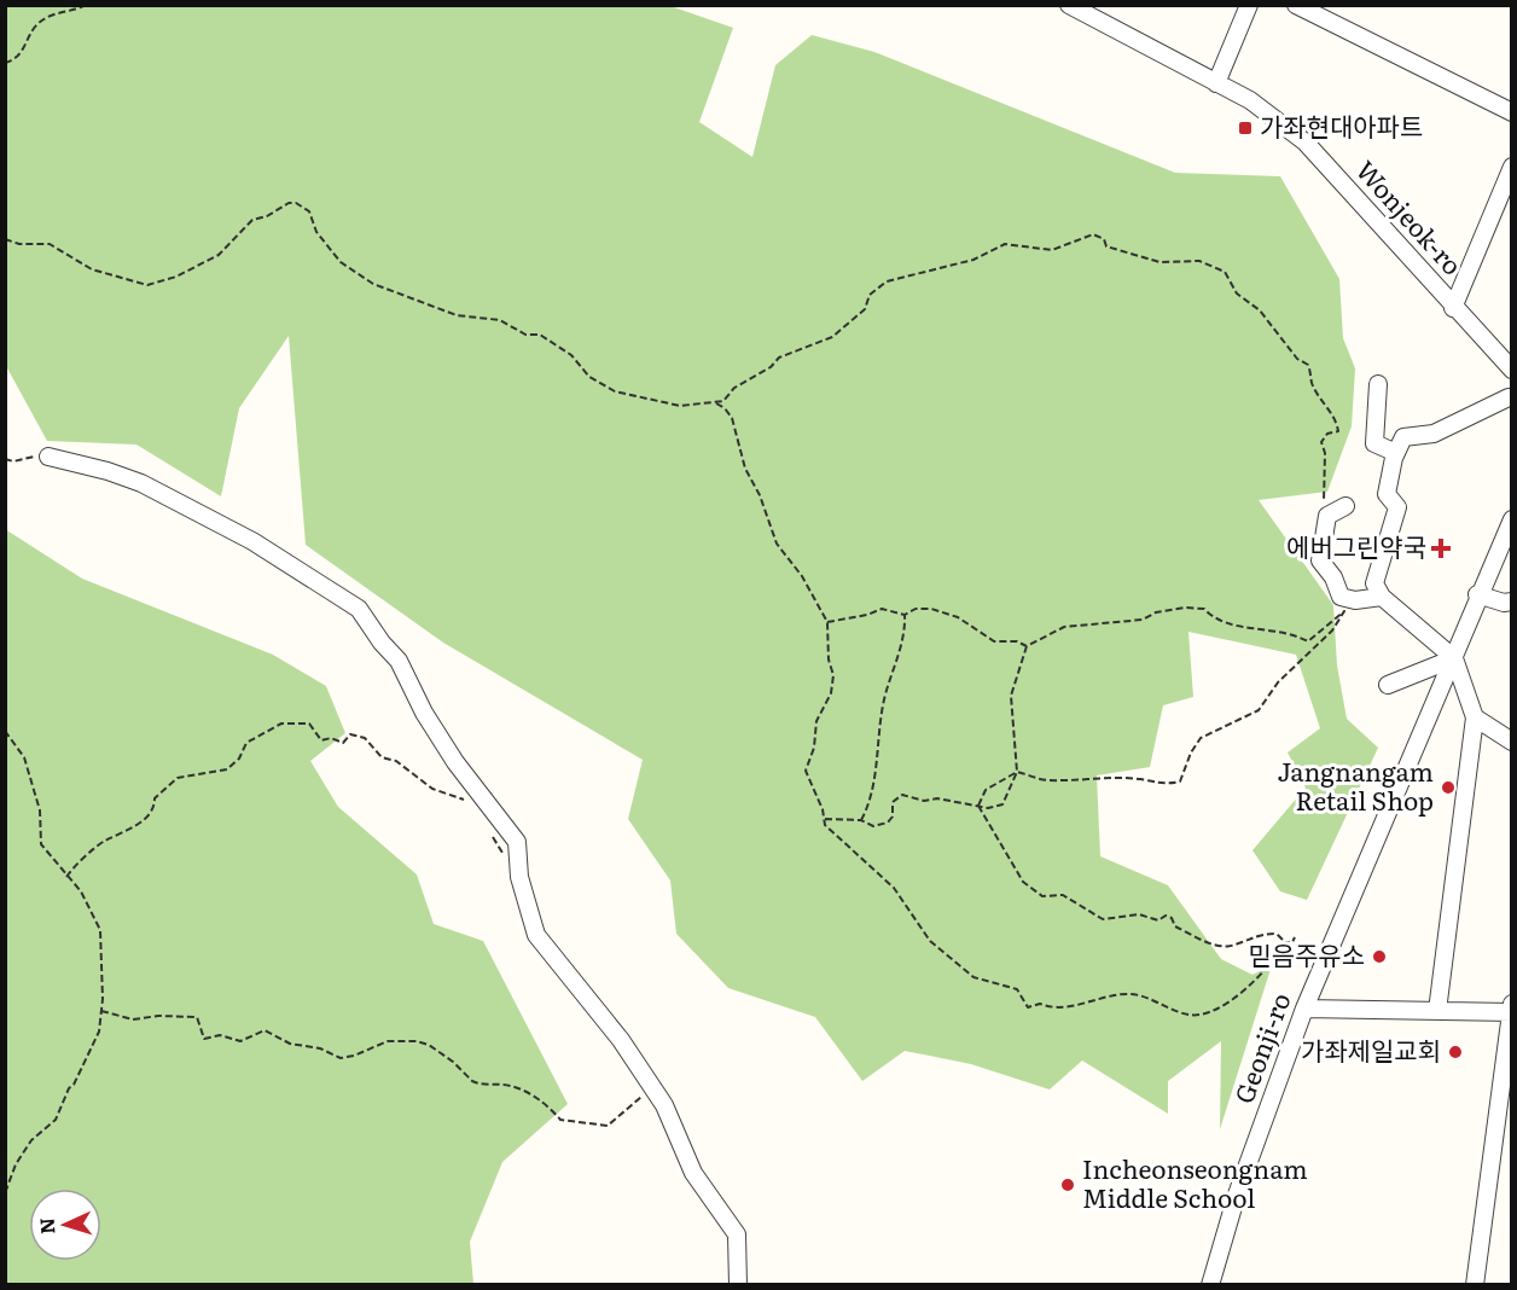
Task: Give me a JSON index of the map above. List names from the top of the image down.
{
  "streets": {
    "street": ["Wonjeok-ro", "Geonji-ro"]
  },
  "places": {
    "transit": ["가좌현대아파트"],
    "health": ["에버그린약국"],
    "other": [
      "Jangnangam Retail Shop",
      "믿음주유소",
      "가좌제일교회",
      "Incheonseongnam Middle School"
    ]
  },
  "north": "left"
}
